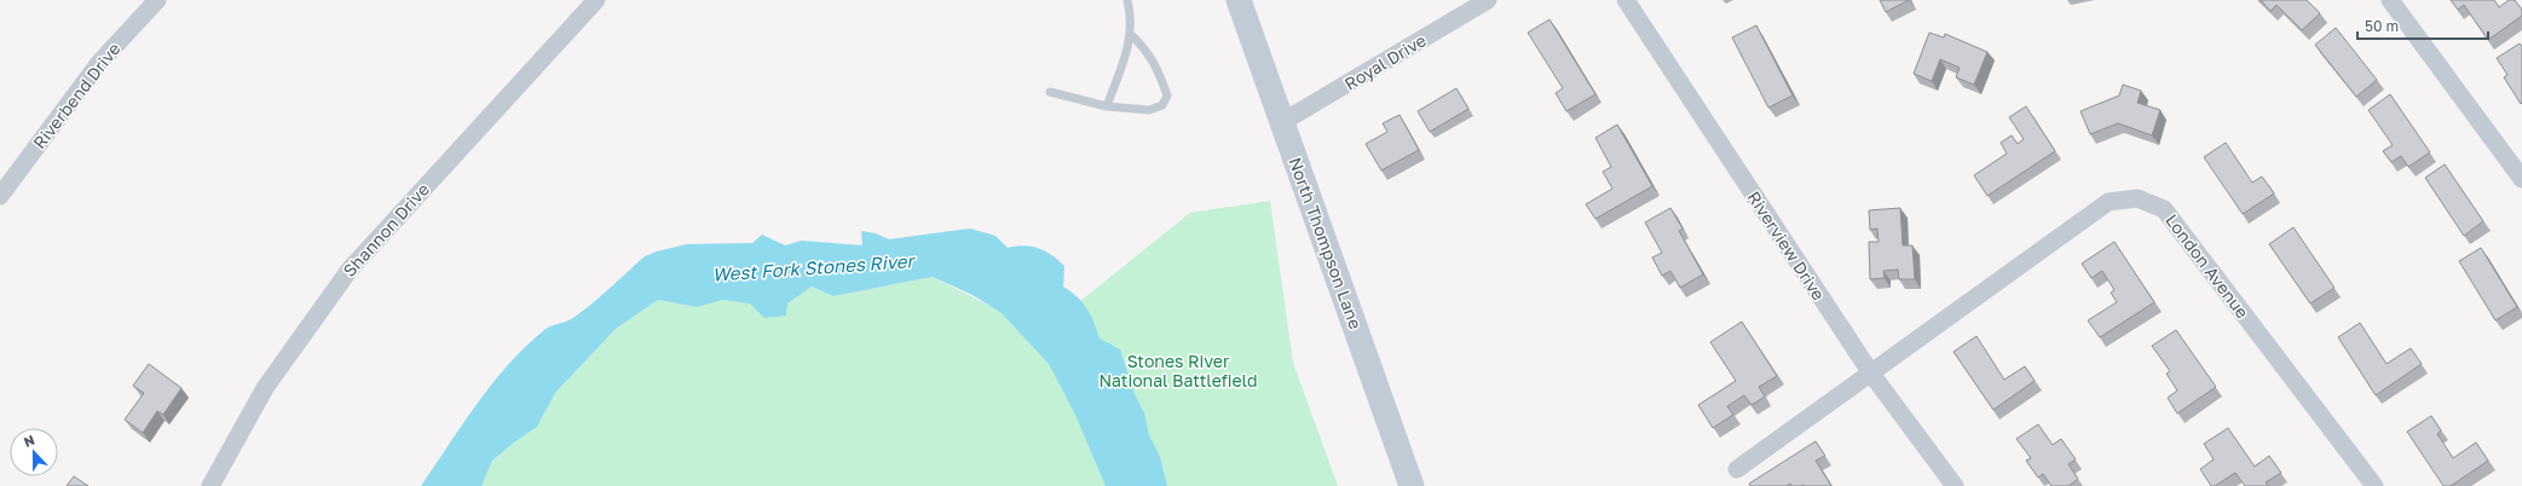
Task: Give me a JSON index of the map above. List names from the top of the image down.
{
  "streets": {
    "main road": ["North Thompson Lane"],
    "street": [
      "Royal Drive",
      "Riverbend Drive",
      "Shannon Drive",
      "Riverview Drive",
      "London Avenue"
    ]
  },
  "crossings": [
    ["Royal Drive", "North Thompson Lane"],
    ["Riverview Drive", "London Avenue"]
  ],
  "water": ["West Fork Stones River"],
  "parks": ["Stones River National Battlefield"],
  "scale_bar": "50 m",
  "north": "top"
}
